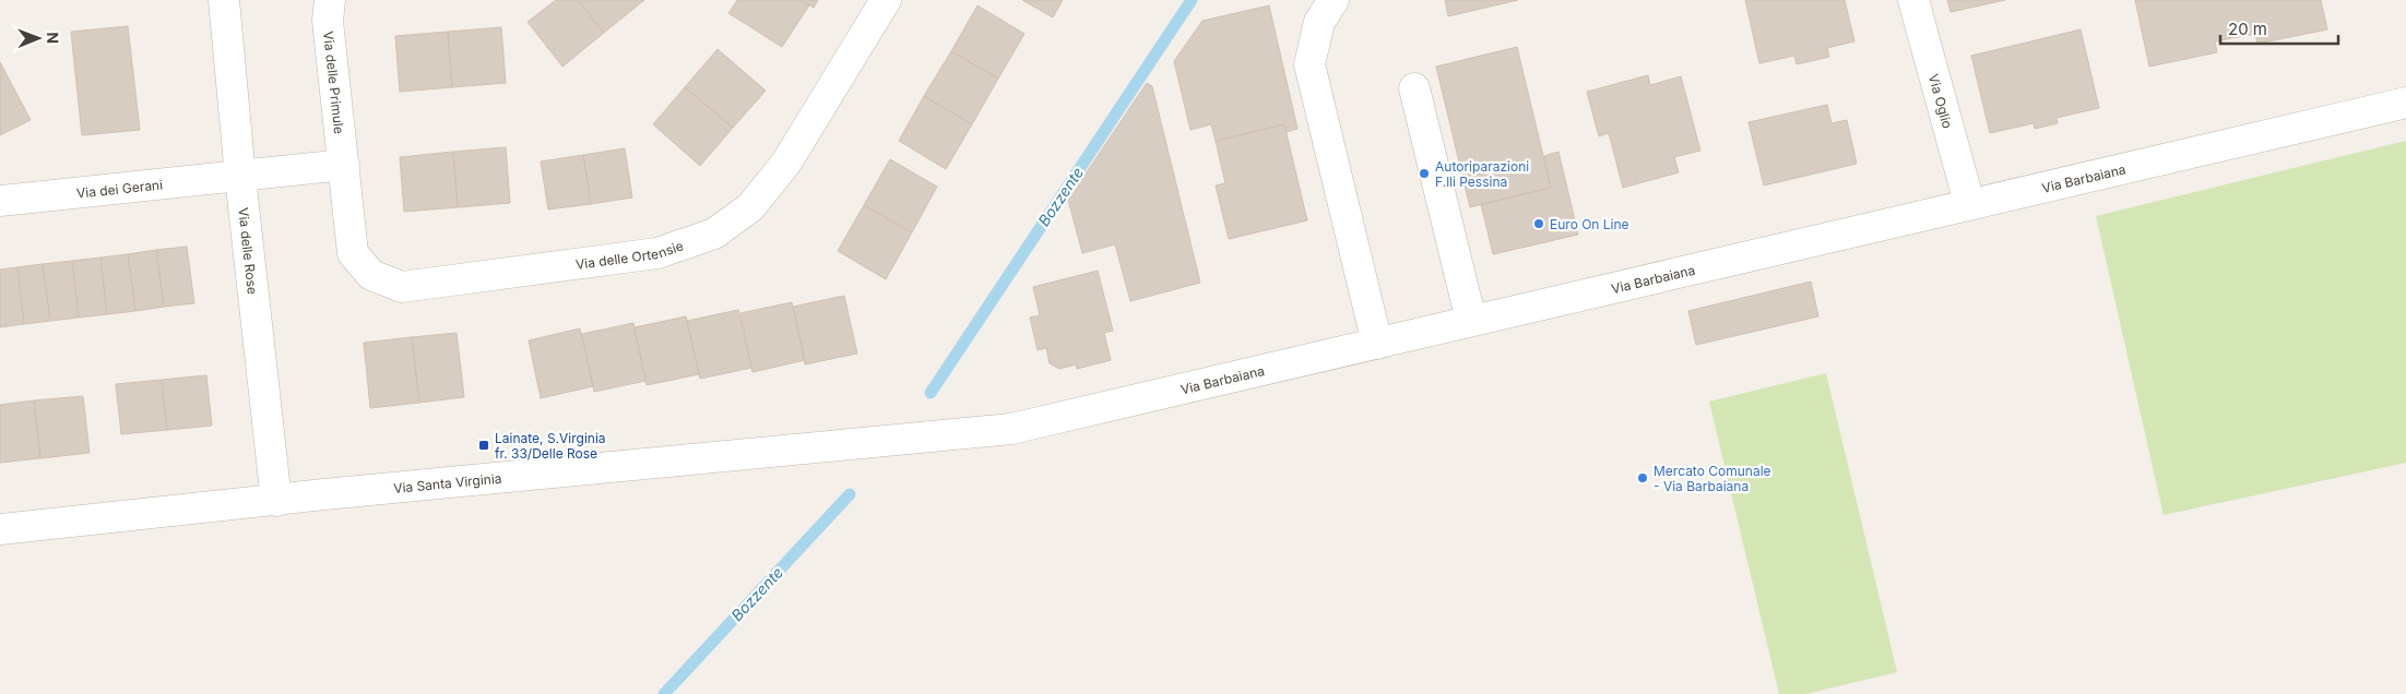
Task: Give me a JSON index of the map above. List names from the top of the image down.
{
  "streets": {
    "street": [
      "Via delle Primule",
      "Via Oglio",
      "Via Barbaiana",
      "Via dei Gerani",
      "Via delle Rose",
      "Via delle Ortensie",
      "Via Santa Virginia"
    ]
  },
  "crossings": [
    ["Via delle Primule", "Via dei Gerani"],
    ["Via delle Primule", "Via delle Ortensie"],
    ["Via Oglio", "Via Barbaiana"],
    ["Via Barbaiana", "Via Santa Virginia"],
    ["Via dei Gerani", "Via delle Rose"],
    ["Via dei Gerani", "Via delle Ortensie"],
    ["Via delle Rose", "Via Santa Virginia"]
  ],
  "water": ["Bozzente"],
  "places": {
    "other": ["Autoriparazioni F.lli Pessina", "Euro On Line", "Mercato Comunale - Via Barbaiana"],
    "transit": ["Lainate, S.Virginia fr. 33/Delle Rose"]
  },
  "scale_bar": "20 m",
  "north": "right"
}
